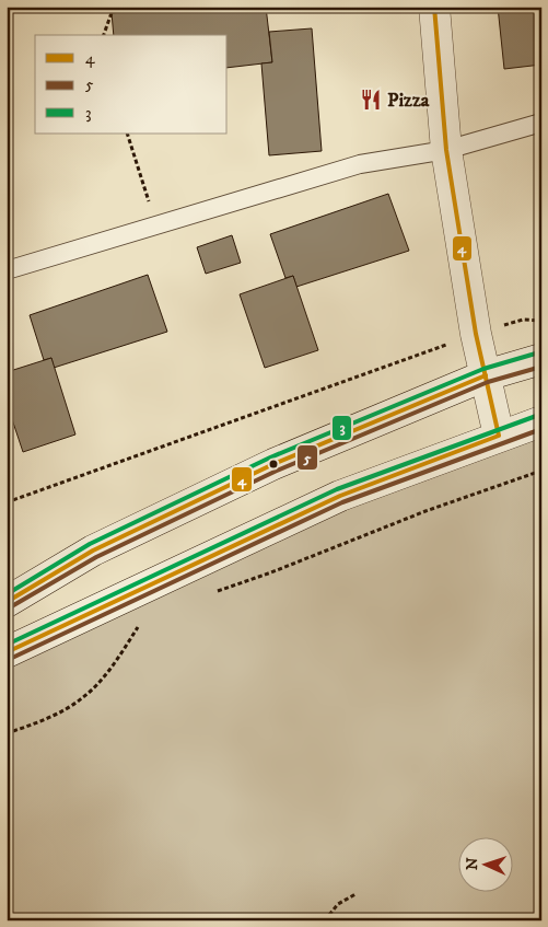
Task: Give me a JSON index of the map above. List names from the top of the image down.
{
  "places": {
    "restaurant": ["Pizza"]
  },
  "lines": ["transit line 4", "transit line 3", "transit line 5"],
  "legend": ["4", "5", "3"],
  "north": "left"
}
